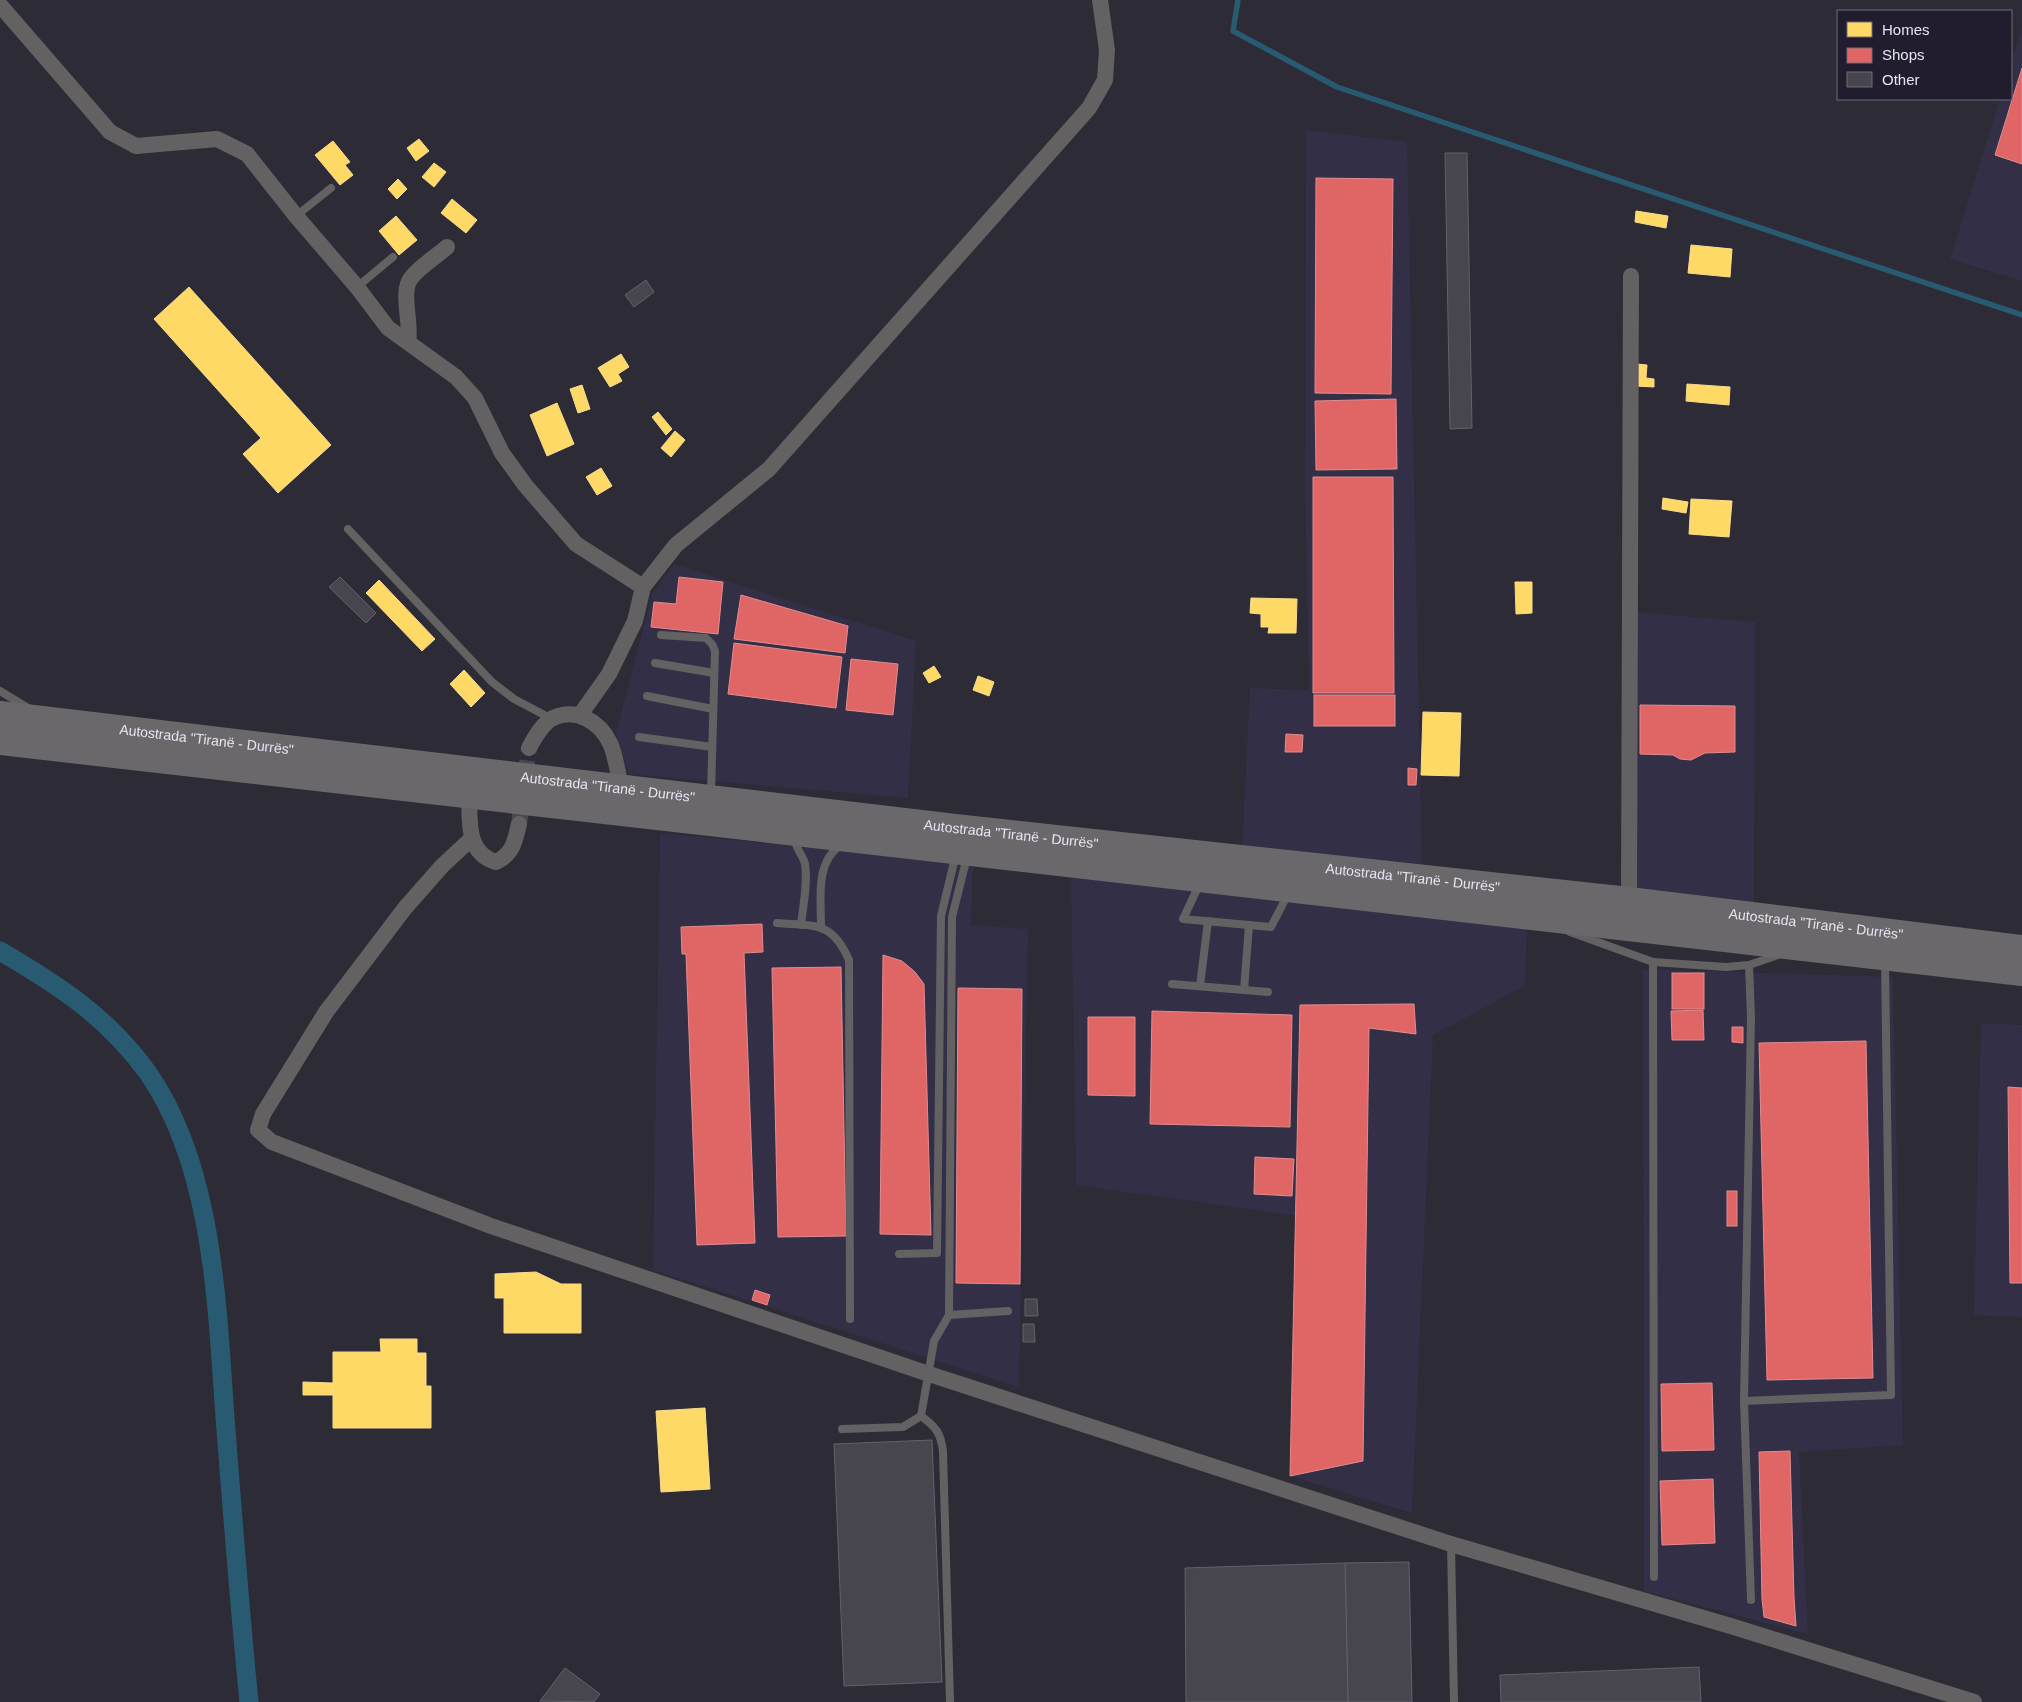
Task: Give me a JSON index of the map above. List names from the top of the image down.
{
  "streets": {
    "highway": ["Autostrada \"Tiranë - Durrës\""]
  },
  "legend": ["Homes", "Shops", "Other"]
}
